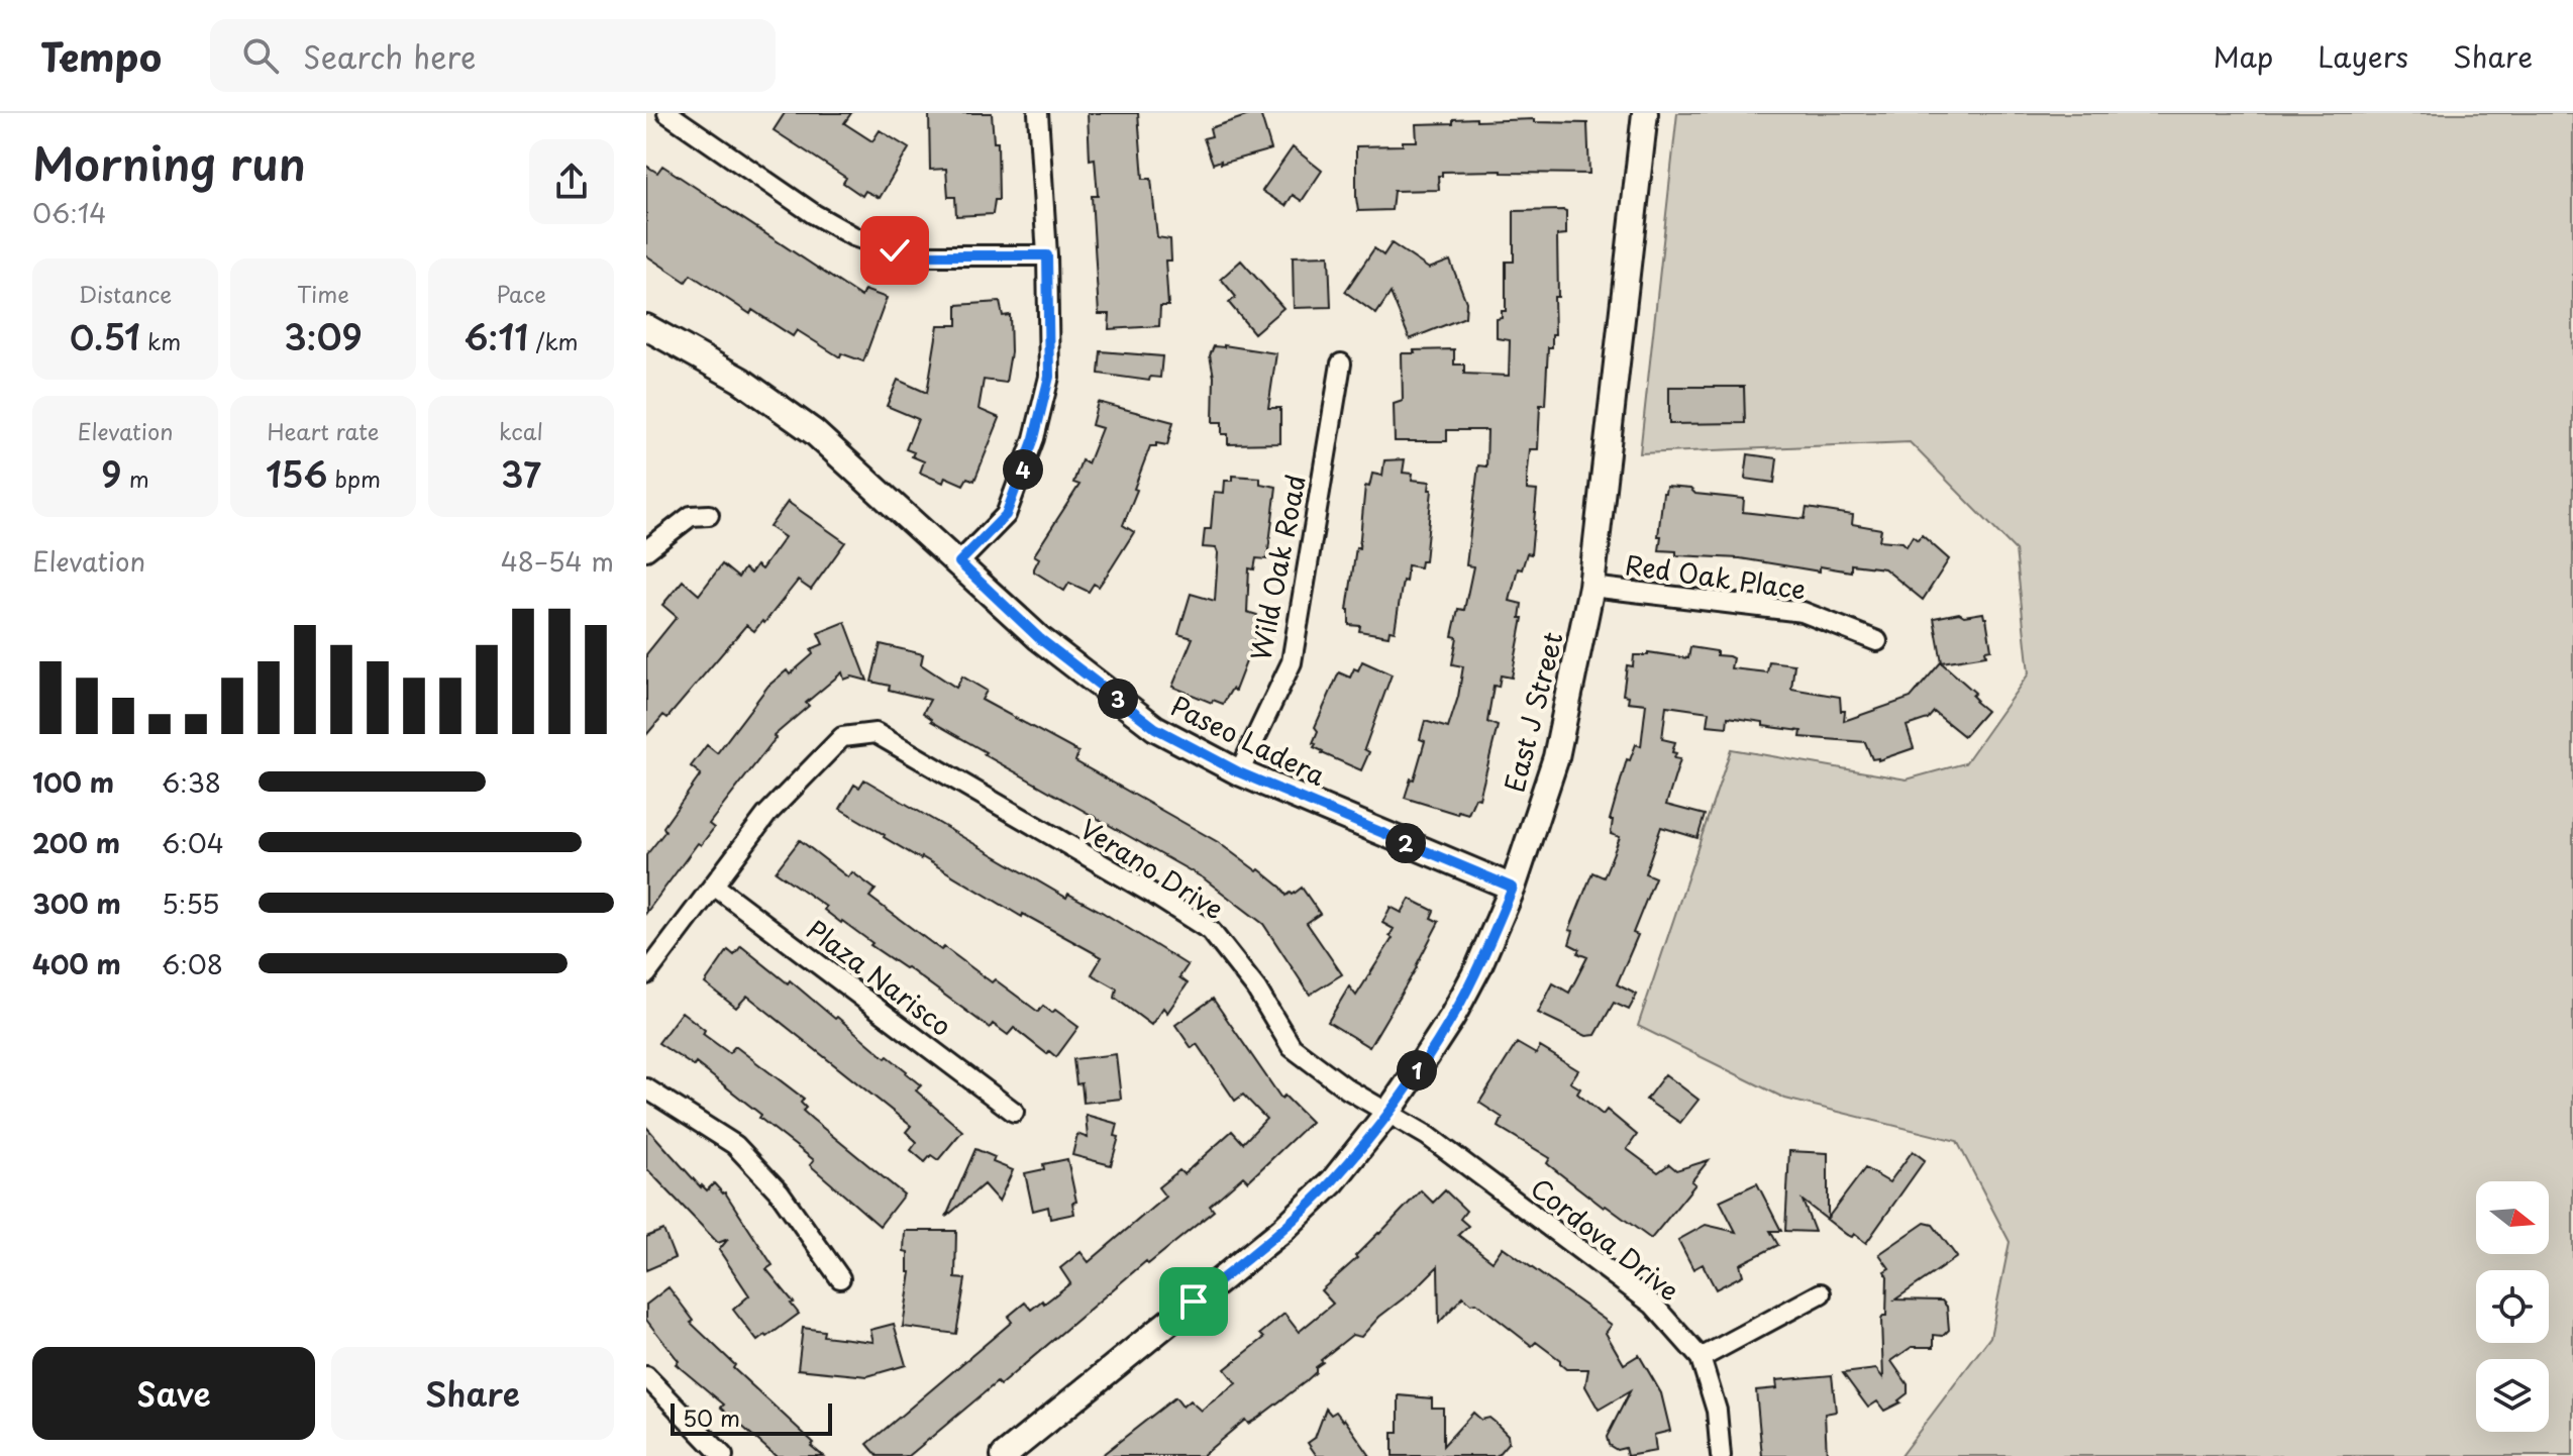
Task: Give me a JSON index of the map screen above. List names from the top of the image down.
{
  "streets": {
    "street": [
      "Wild Oak Road",
      "Red Oak Place",
      "East J Street",
      "Paseo Ladera",
      "Verano Drive",
      "Plaza Narisco",
      "Cordova Drive"
    ]
  },
  "crossings": [
    ["Wild Oak Road", "Paseo Ladera"],
    ["Red Oak Place", "East J Street"],
    ["East J Street", "Paseo Ladera"],
    ["East J Street", "Verano Drive"],
    ["East J Street", "Cordova Drive"],
    ["Verano Drive", "Plaza Narisco"],
    ["Verano Drive", "Cordova Drive"]
  ],
  "scale_bar": "50 m",
  "north": "right",
  "page": {
    "header": "Tempo",
    "search": "Search here",
    "nav": ["Map", "Layers", "Share"],
    "heading": ["Morning run", "06:14"],
    "stats": [
      ["Distance", "0.51 km"],
      ["Time", "3:09"],
      ["Pace", "6:11 /km"],
      ["Elevation", "9 m"],
      ["Heart rate", "156 bpm"],
      ["kcal", "37"]
    ],
    "pins": [
      "4",
      "3",
      "2",
      "1"
    ],
    "chart": ["Elevation", "48–54 m"],
    "list": [
      {
        "name": "100 m",
        "note": "6:38"
      },
      {
        "name": "200 m",
        "note": "6:04"
      },
      {
        "name": "300 m",
        "note": "5:55"
      },
      {
        "name": "400 m",
        "note": "6:08"
      }
    ],
    "buttons": ["Save", "Share"],
    "scale": "50 m"
  }
}
